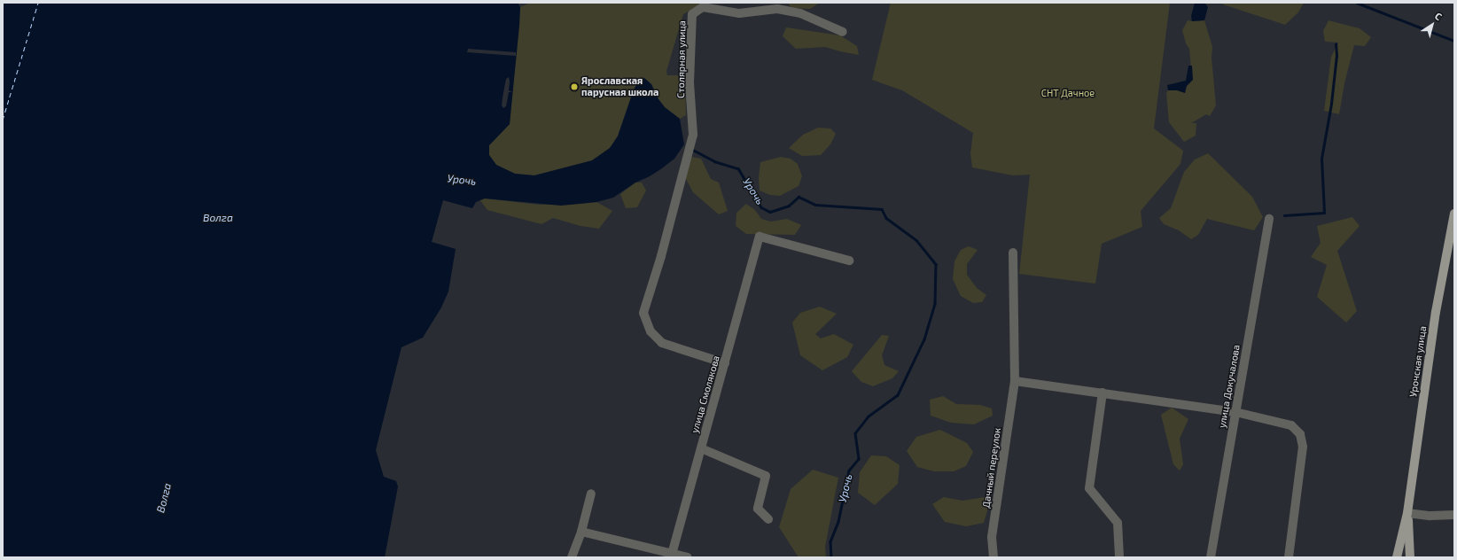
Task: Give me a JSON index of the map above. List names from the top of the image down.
{
  "streets": {
    "main road": ["Урочская улица"],
    "street": [
      "Столярная улица",
      "улица Докучалова",
      "улица Смолякова",
      "Дачный переулок"
    ]
  },
  "crossings": [
    ["Столярная улица", "улица Смолякова"]
  ],
  "water": ["Урочь", "Волга"],
  "parks": ["СНТ Дачное"],
  "places": ["Ярославская парусная школа"],
  "north": "top right"
}
